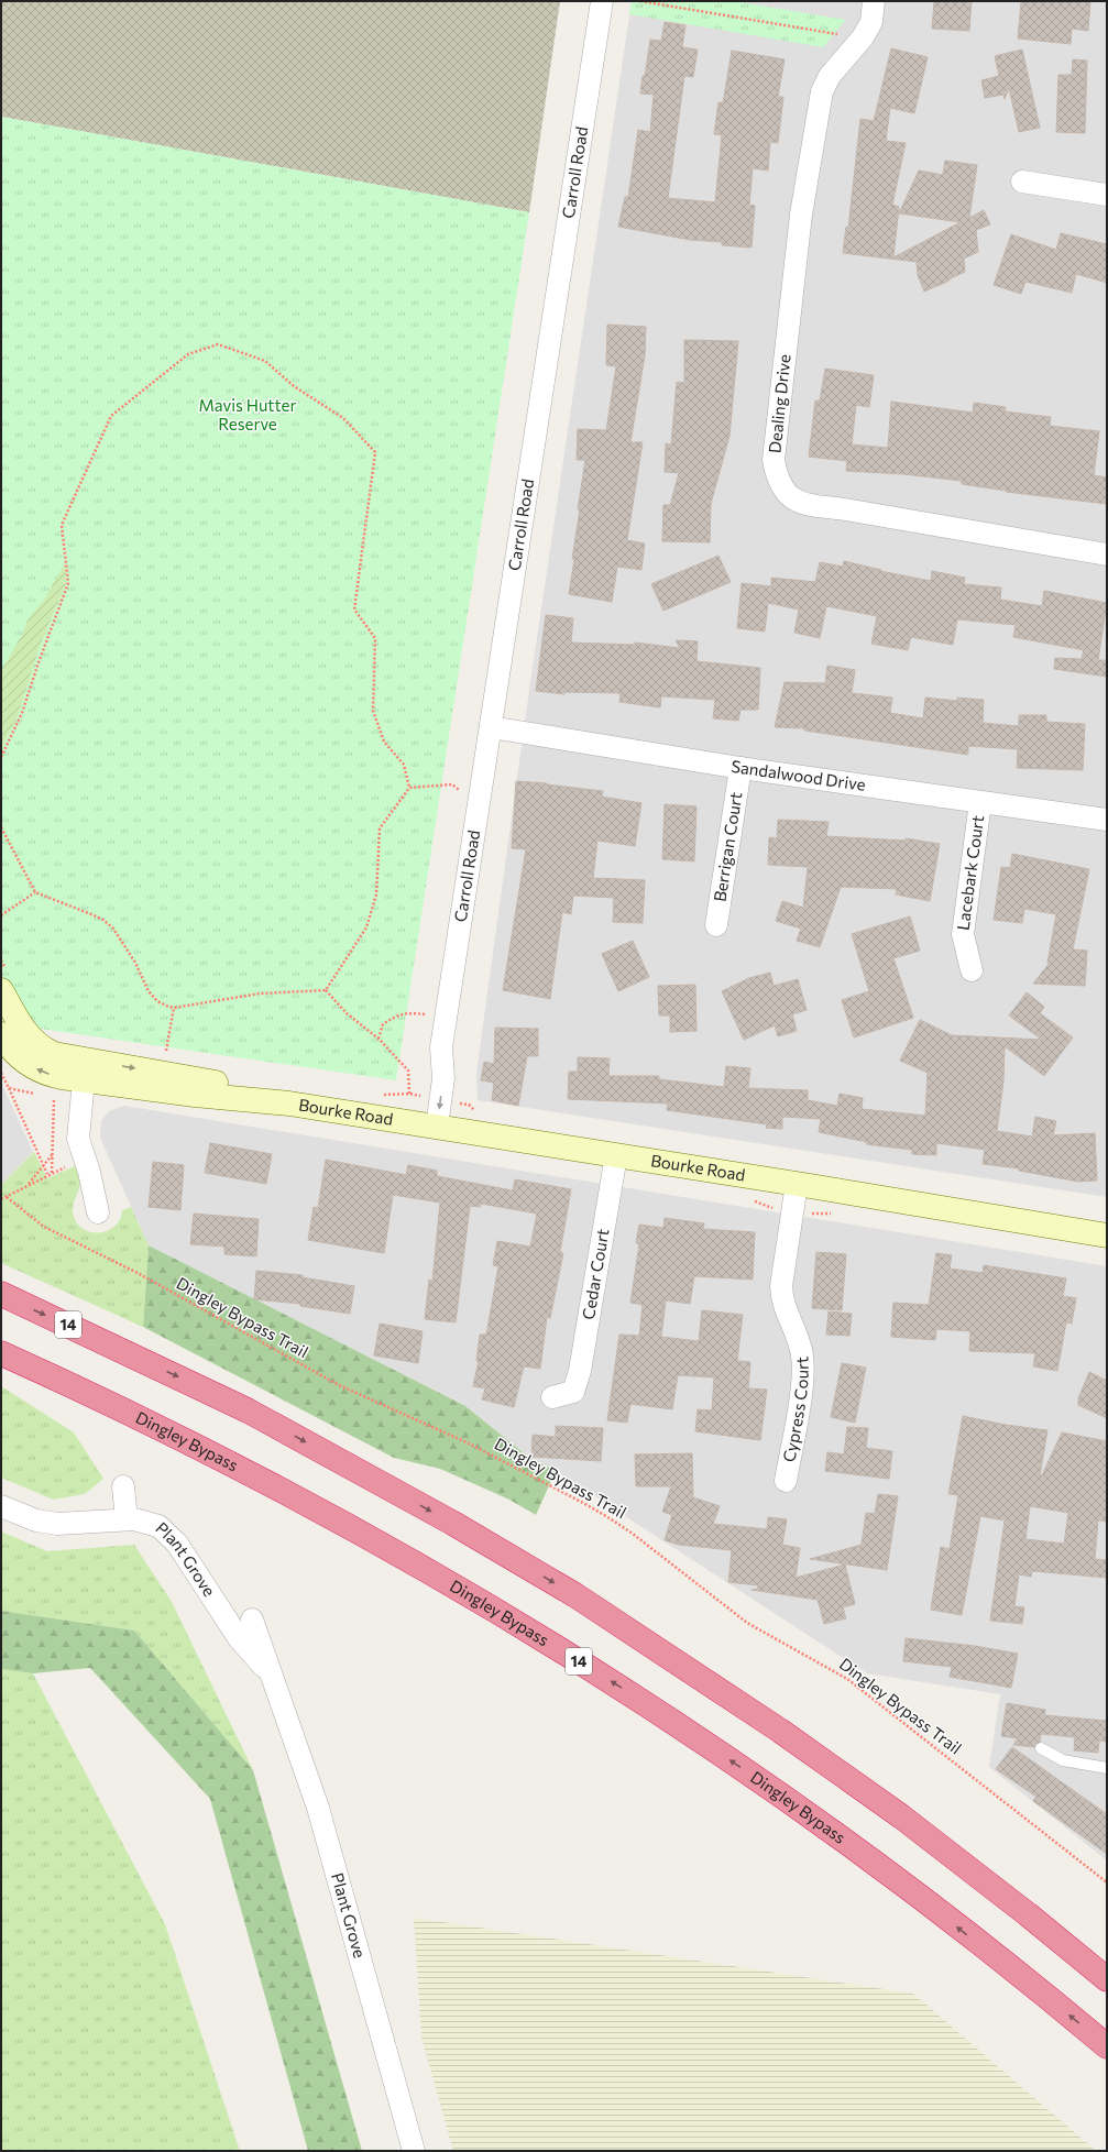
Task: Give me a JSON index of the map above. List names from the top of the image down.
{
  "streets": {
    "highway": ["14", "Dingley Bypass"],
    "main road": ["Bourke Road"],
    "street": [
      "Carroll Road",
      "Dealing Drive",
      "Sandalwood Drive",
      "Berrigan Court",
      "Lacebark Court",
      "Cedar Court",
      "Cypress Court",
      "Plant Grove"
    ],
    "path": ["Dingley Bypass Trail"]
  },
  "crossings": [
    ["Carroll Road", "Sandalwood Drive"],
    ["Carroll Road", "Bourke Road"],
    ["Sandalwood Drive", "Berrigan Court"],
    ["Sandalwood Drive", "Lacebark Court"],
    ["Bourke Road", "Cedar Court"],
    ["Bourke Road", "Cypress Court"]
  ],
  "parks": ["Mavis Hutter Reserve"]
}
